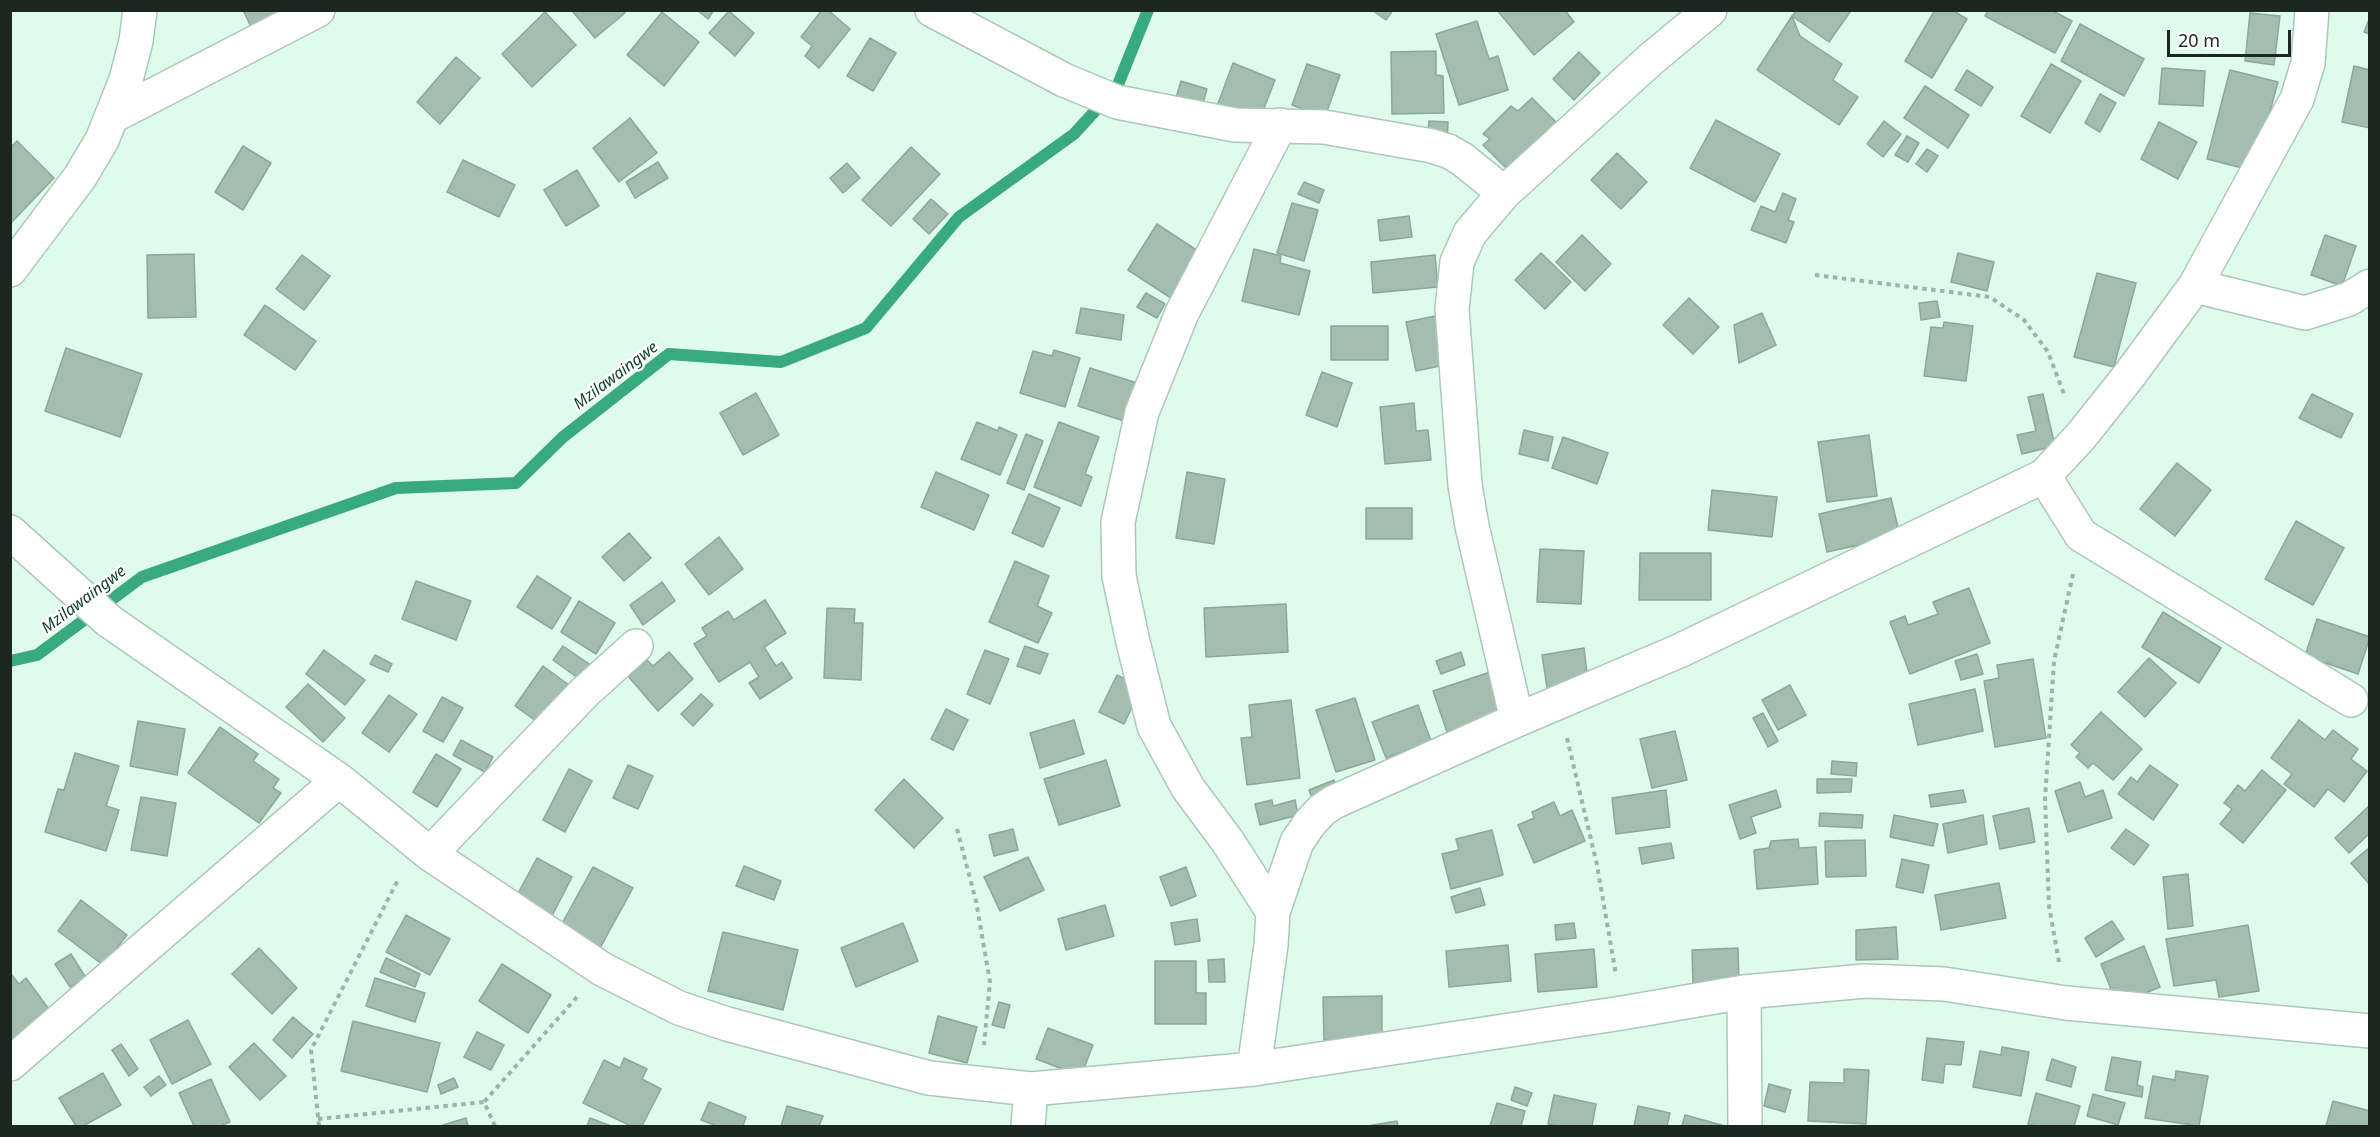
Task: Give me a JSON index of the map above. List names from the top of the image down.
{
  "water": ["Mzilawaingwe"],
  "scale_bar": "20 m"
}
